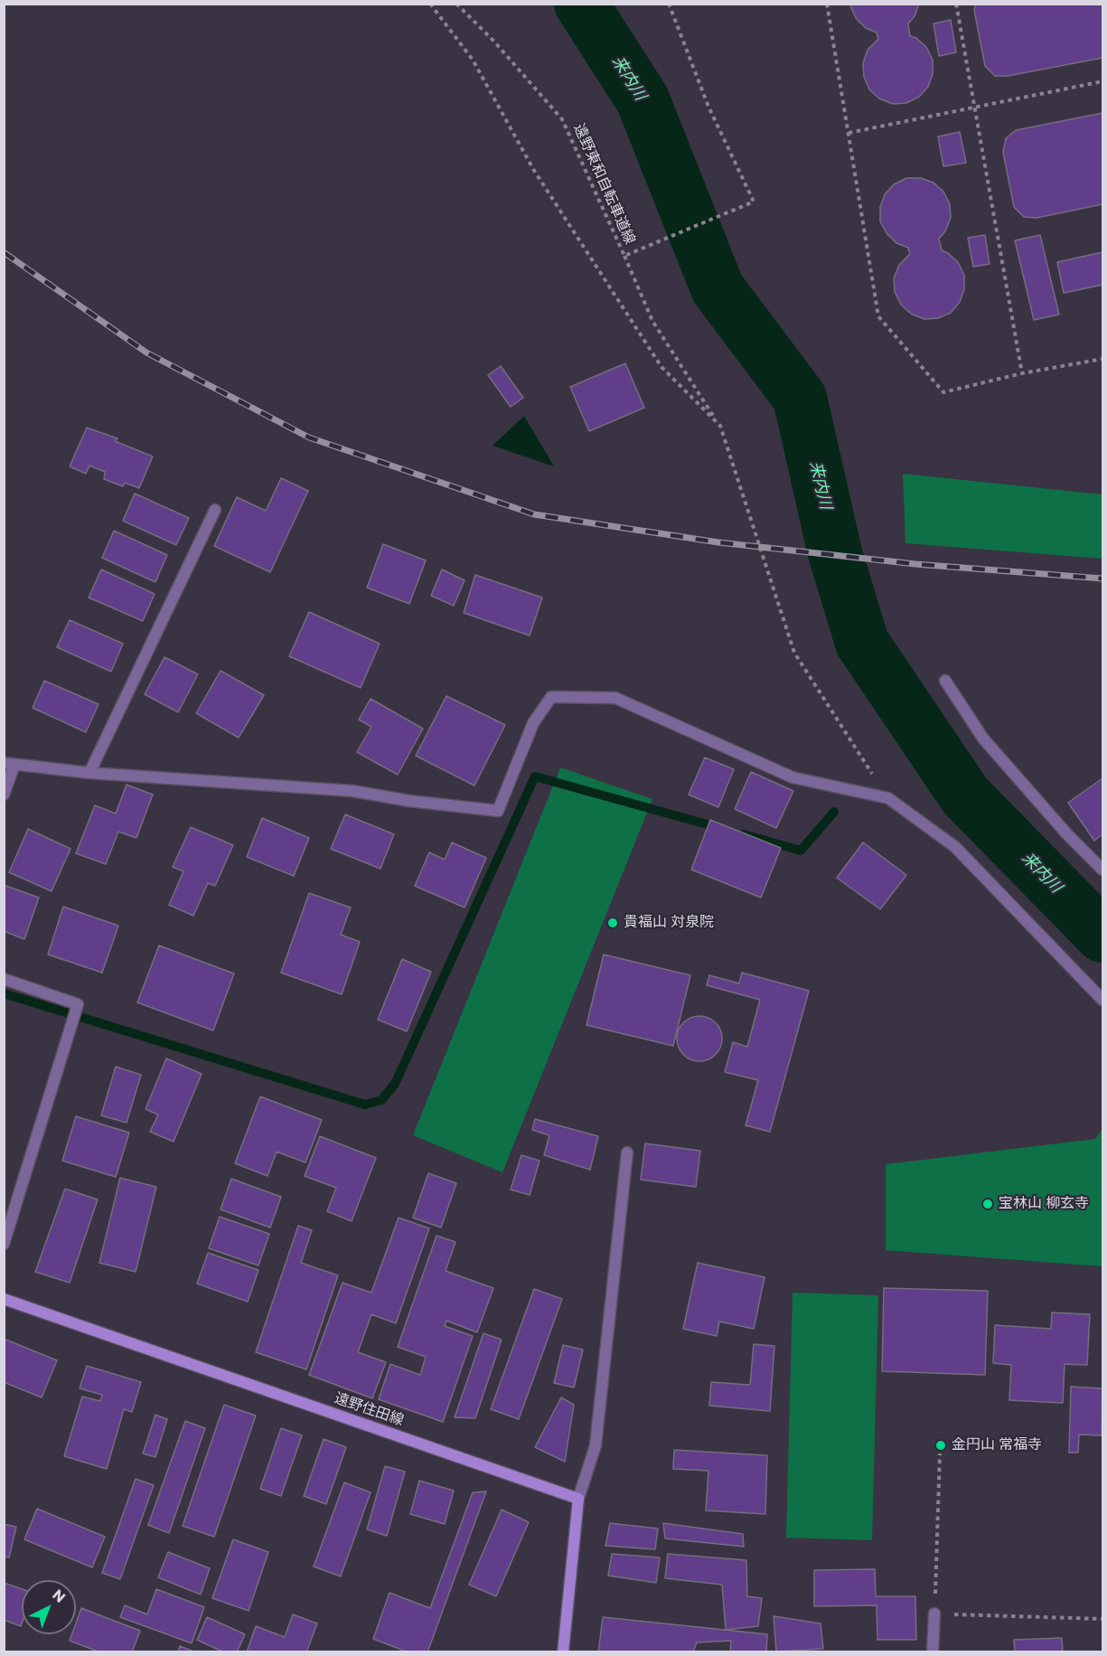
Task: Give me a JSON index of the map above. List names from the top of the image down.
{
  "streets": {
    "main road": ["遠野住田線"],
    "path": ["遠野東和自転車道線"]
  },
  "water": ["来内川"],
  "places": ["貴福山 対泉院", "宝林山 柳玄寺", "金円山 常福寺"],
  "north": "top right"
}
